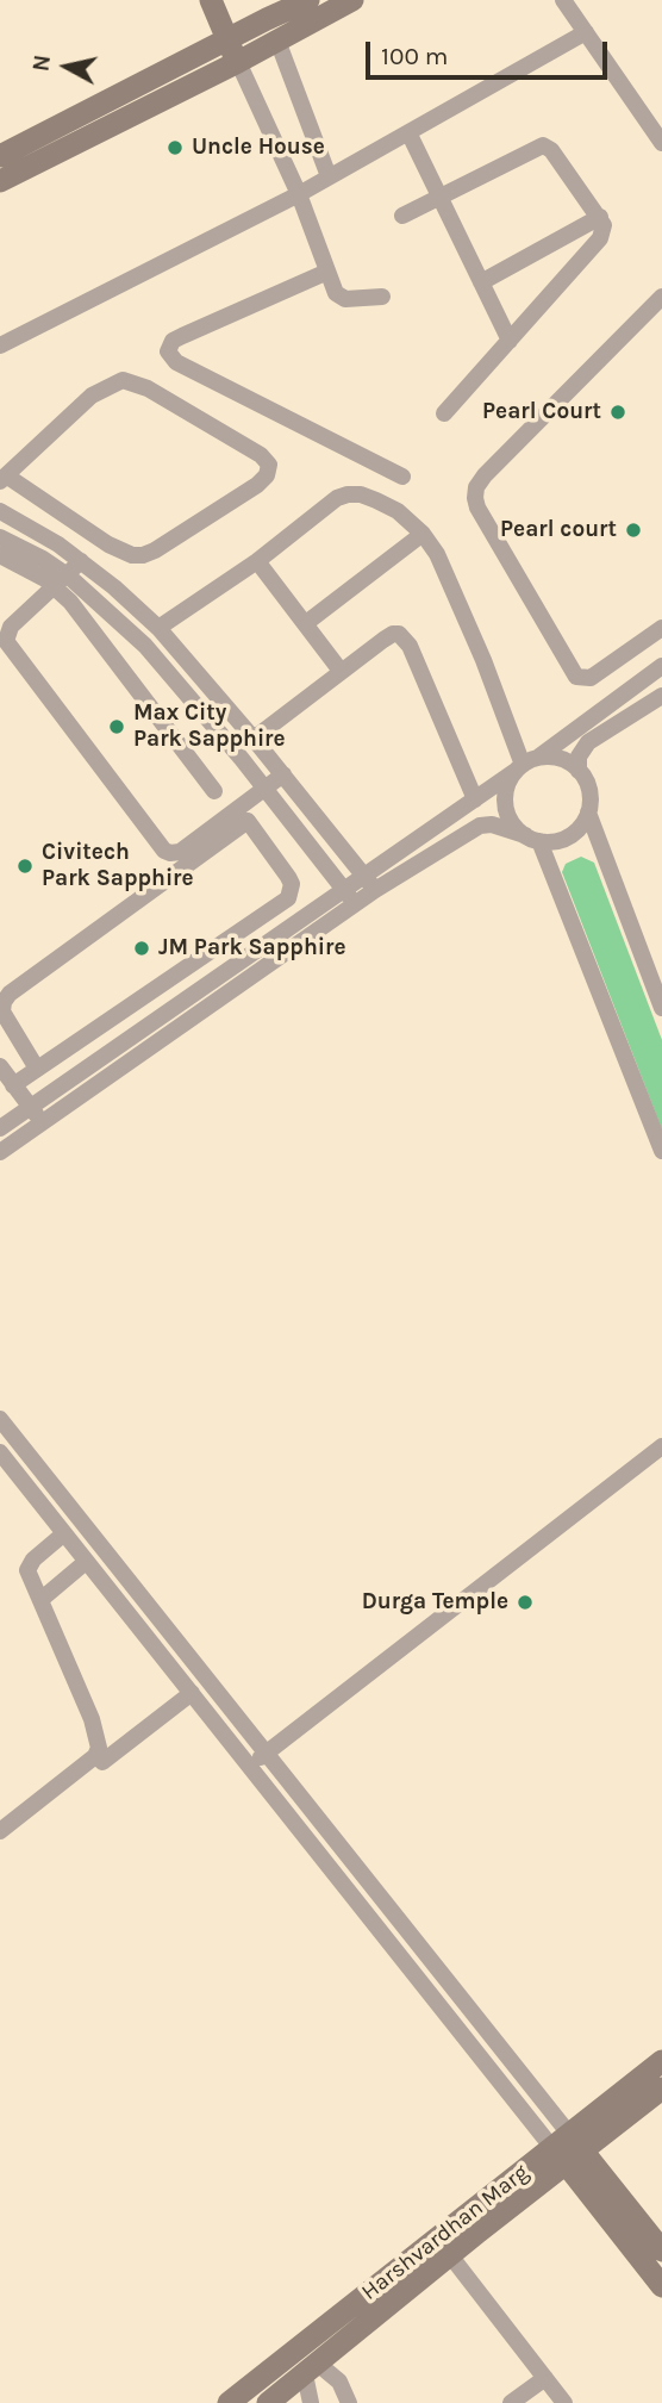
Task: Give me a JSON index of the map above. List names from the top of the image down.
{
  "streets": {
    "street": ["Harshvardhan Marg"]
  },
  "places": [
    "Uncle House",
    "Pearl Court",
    "Pearl court",
    "Max City Park Sapphire",
    "Civitech Park Sapphire",
    "JM Park Sapphire",
    "Durga Temple"
  ],
  "scale_bar": "100 m",
  "north": "left"
}
